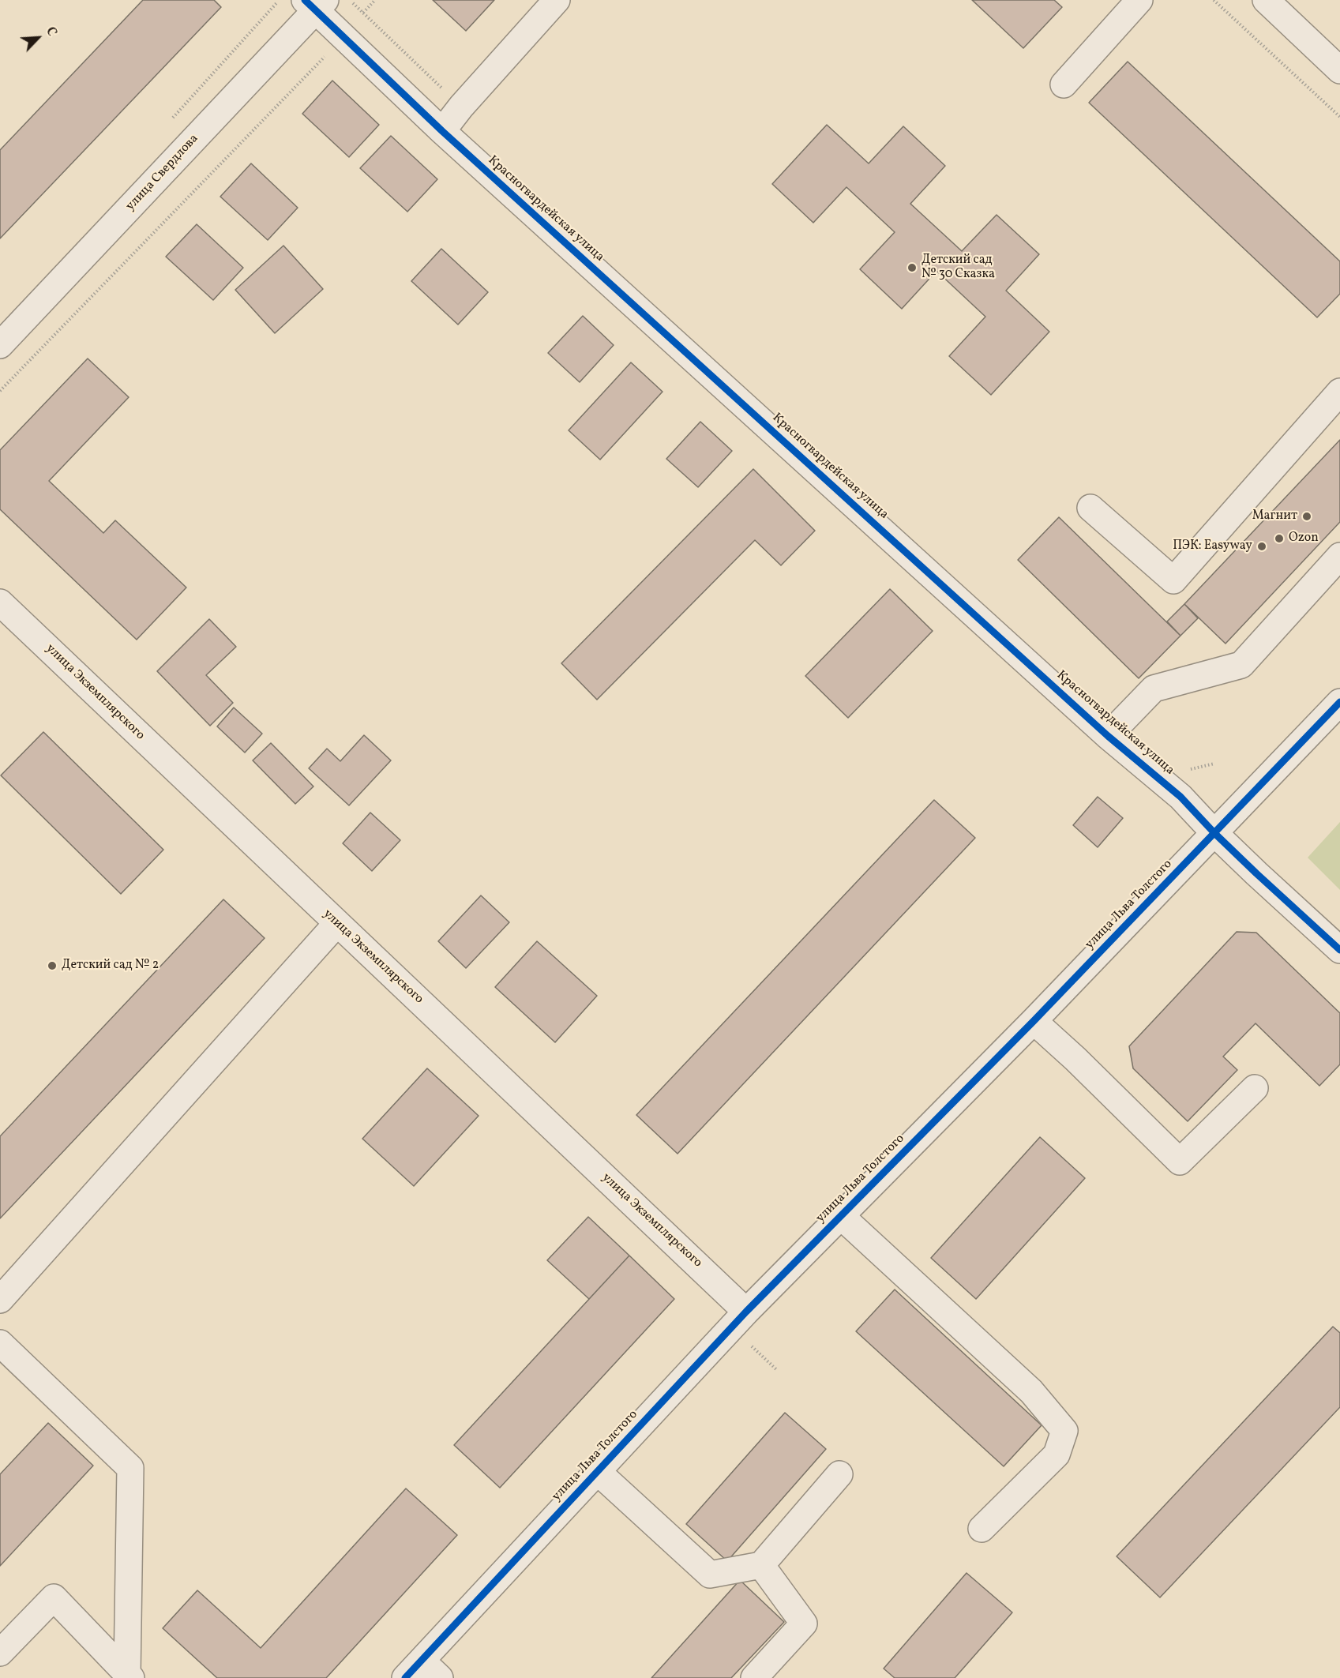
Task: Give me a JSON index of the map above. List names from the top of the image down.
{
  "streets": {
    "street": [
      "улица Свердлова",
      "Красногвардейская улица",
      "улица Экземплярского",
      "улица Льва Толстого"
    ]
  },
  "crossings": [
    ["улица Свердлова", "Красногвардейская улица"],
    ["Красногвардейская улица", "улица Льва Толстого"],
    ["улица Экземплярского", "улица Льва Толстого"]
  ],
  "places": [
    "Детский сад № 30 Сказка",
    "Магнит",
    "Ozon",
    "ПЭК: Easyway",
    "Детский сад № 2"
  ],
  "north": "top right"
}
